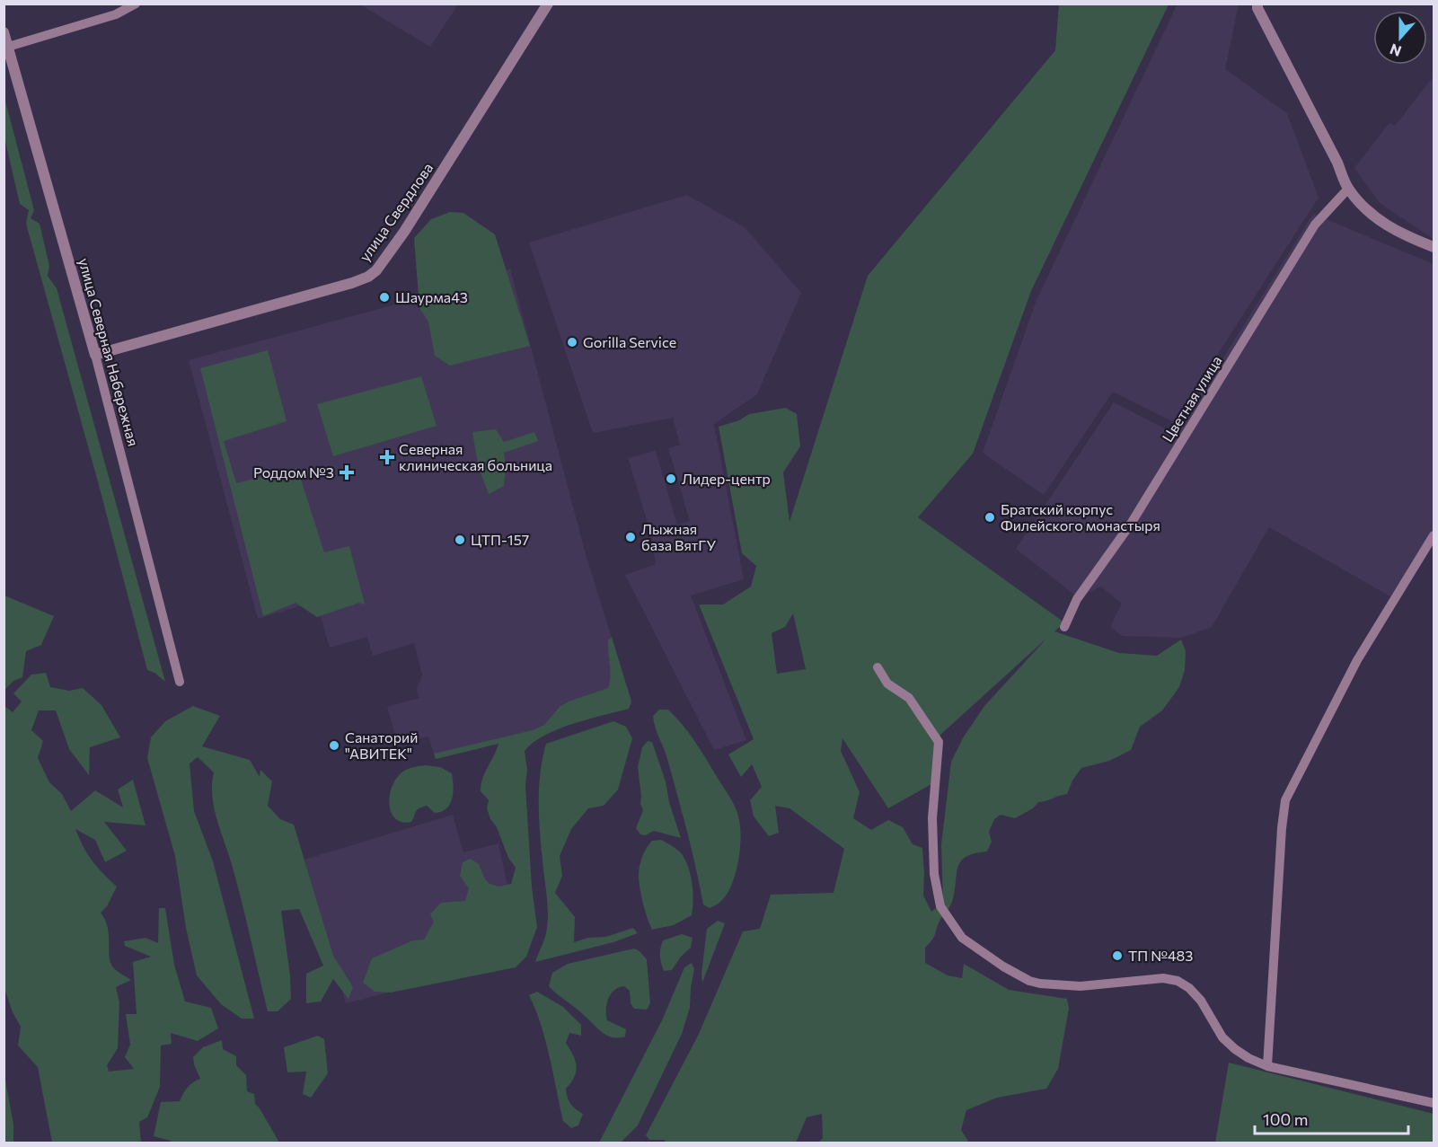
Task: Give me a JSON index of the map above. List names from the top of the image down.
{
  "streets": {
    "street": ["улица Свердлова", "улица Северная Набережная", "Цветная улица"]
  },
  "crossings": [
    ["улица Свердлова", "улица Северная Набережная"]
  ],
  "places": {
    "other": [
      "Шаурма43",
      "Gorilla Service",
      "Лидер-центр",
      "Братский корпус Филейского монастыря",
      "Лыжная база ВятГУ",
      "ЦТП-157",
      "Санаторий \"АВИТЕК\"",
      "ТП №483"
    ],
    "health": ["Северная клиническая больница", "Роддом №3"]
  },
  "scale_bar": "100 m",
  "north": "bottom"
}
